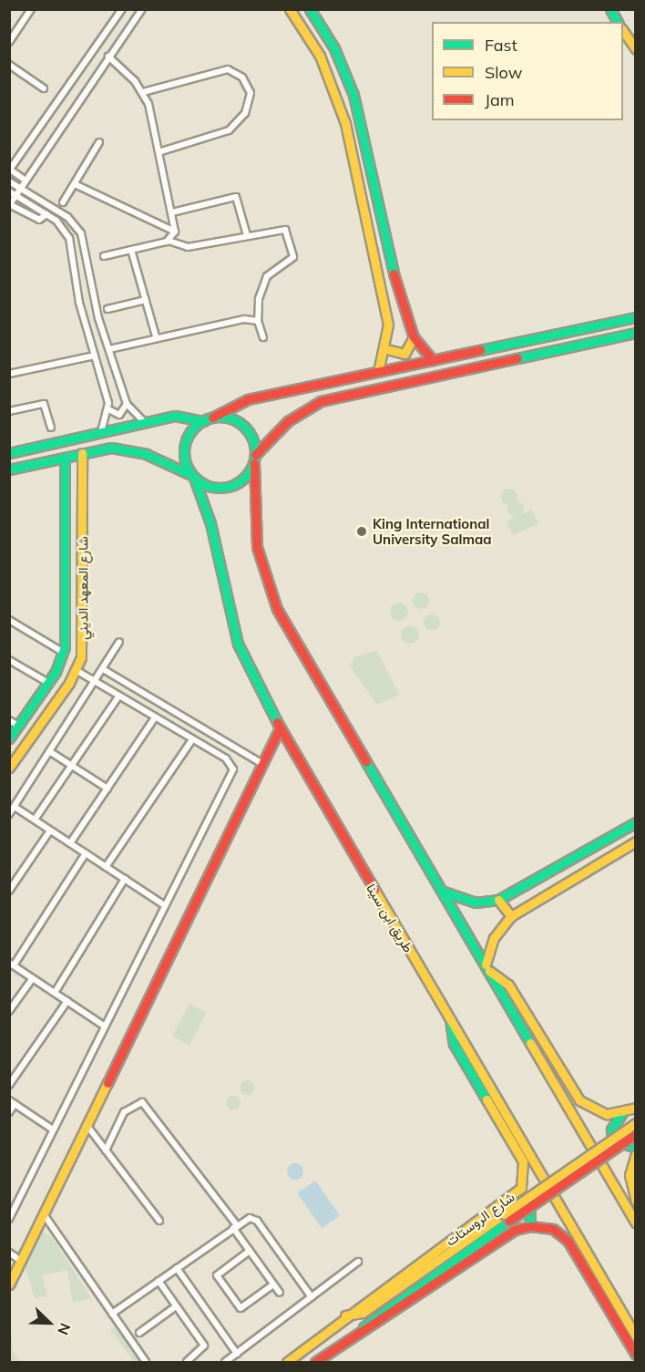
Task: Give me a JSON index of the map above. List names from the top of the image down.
{
  "streets": {
    "main road": ["شارع المعهد الديني", "طريق ابن سينا", "شارع الروستات"]
  },
  "crossings": [
    ["طريق ابن سينا", "شارع الروستات"]
  ],
  "places": ["King International University Salmaa"],
  "legend": ["Fast", "Slow", "Jam"],
  "north": "bottom right"
}
